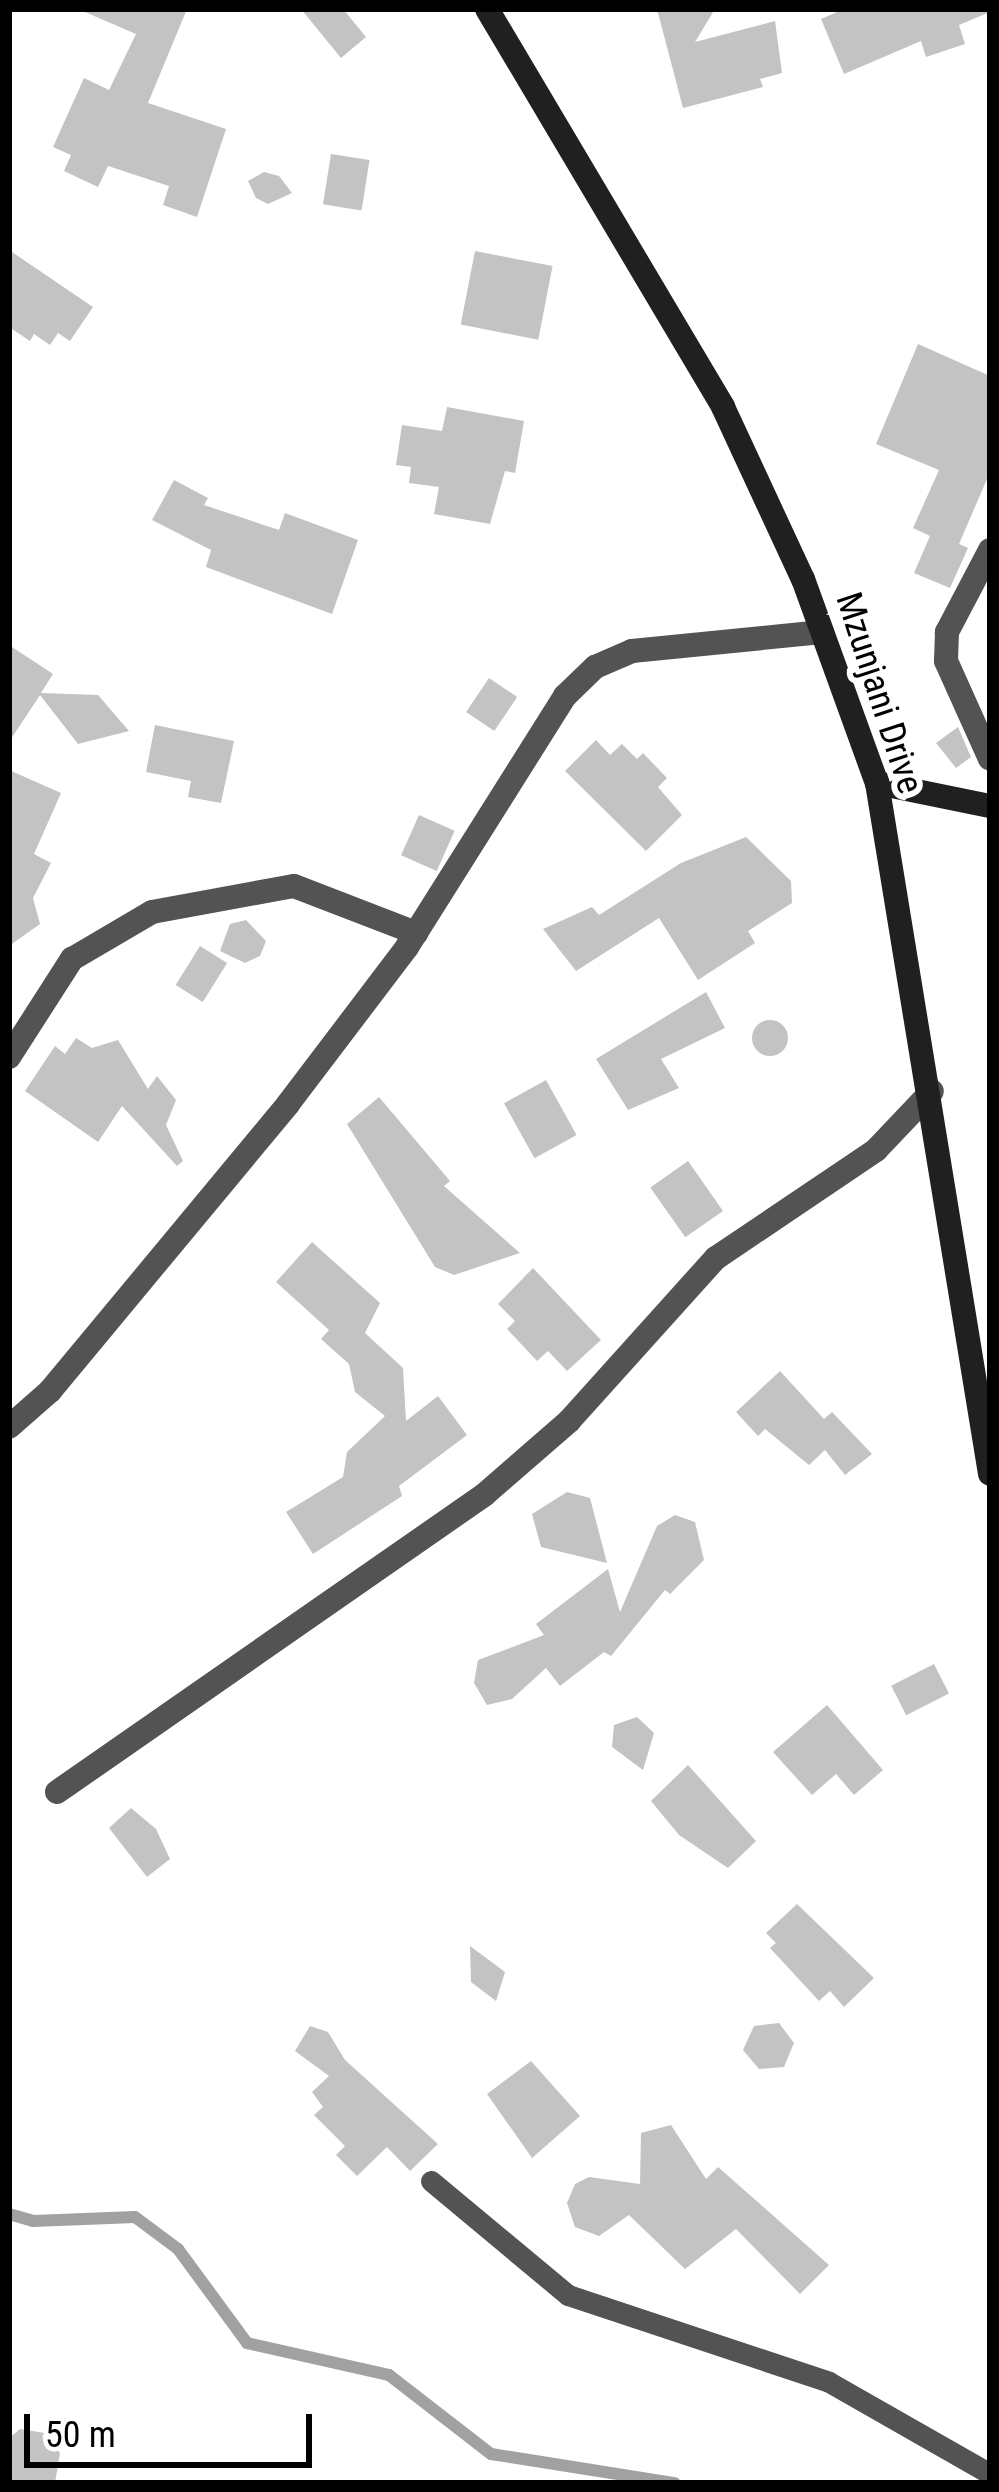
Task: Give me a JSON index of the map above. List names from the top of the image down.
{
  "streets": {
    "main road": ["Mzunjani Drive"]
  },
  "scale_bar": "50 m"
}
